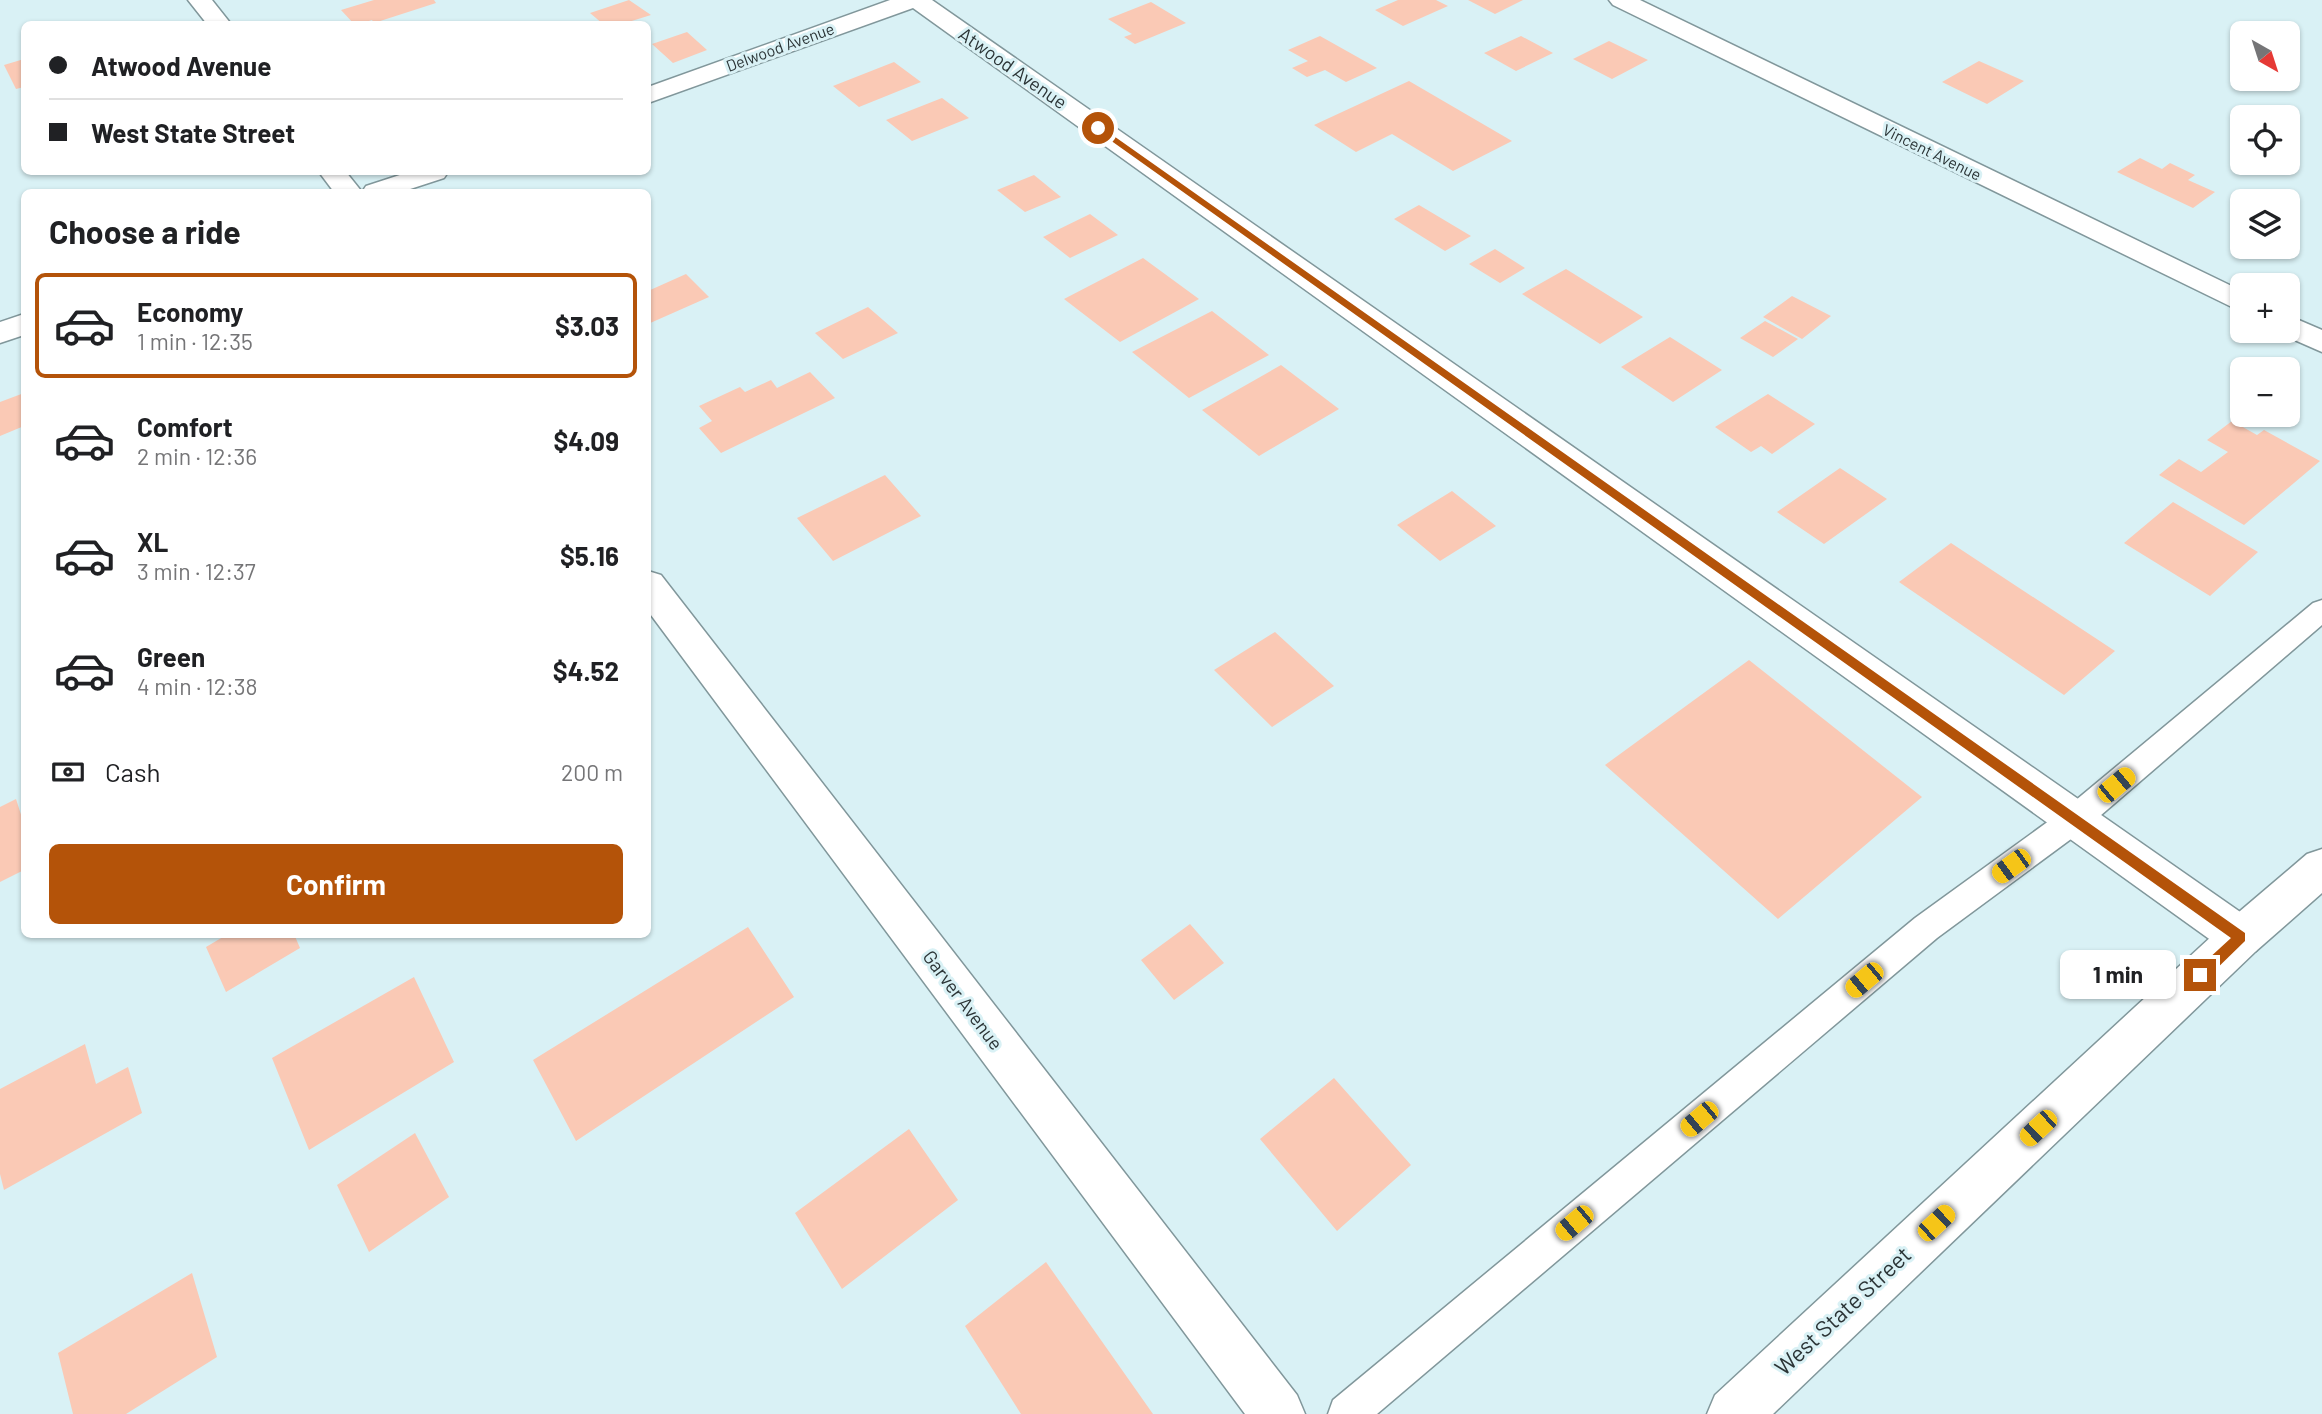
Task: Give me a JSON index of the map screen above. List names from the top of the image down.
{
  "streets": {
    "street": [
      "Delwood Avenue",
      "Atwood Avenue",
      "Vincent Avenue",
      "Garver Avenue",
      "West State Street"
    ]
  },
  "crossings": [
    ["Delwood Avenue", "Atwood Avenue"],
    ["Atwood Avenue", "West State Street"]
  ],
  "north": "bottom right",
  "page": {
    "map_buttons": ["+", "−"],
    "banner": ["Atwood Avenue", "West State Street"],
    "heading": "Choose a ride",
    "list": [
      {
        "name": "Economy",
        "note": "1 min · 12:35",
        "value": "$3.03"
      },
      {
        "name": "Comfort",
        "note": "2 min · 12:36",
        "value": "$4.09"
      },
      {
        "name": "XL",
        "note": "3 min · 12:37",
        "value": "$5.16"
      },
      {
        "name": "Green",
        "note": "4 min · 12:38",
        "value": "$4.52"
      }
    ],
    "pay": ["Cash", "200 m"],
    "buttons": "Confirm",
    "bubble": "1 min"
  }
}
